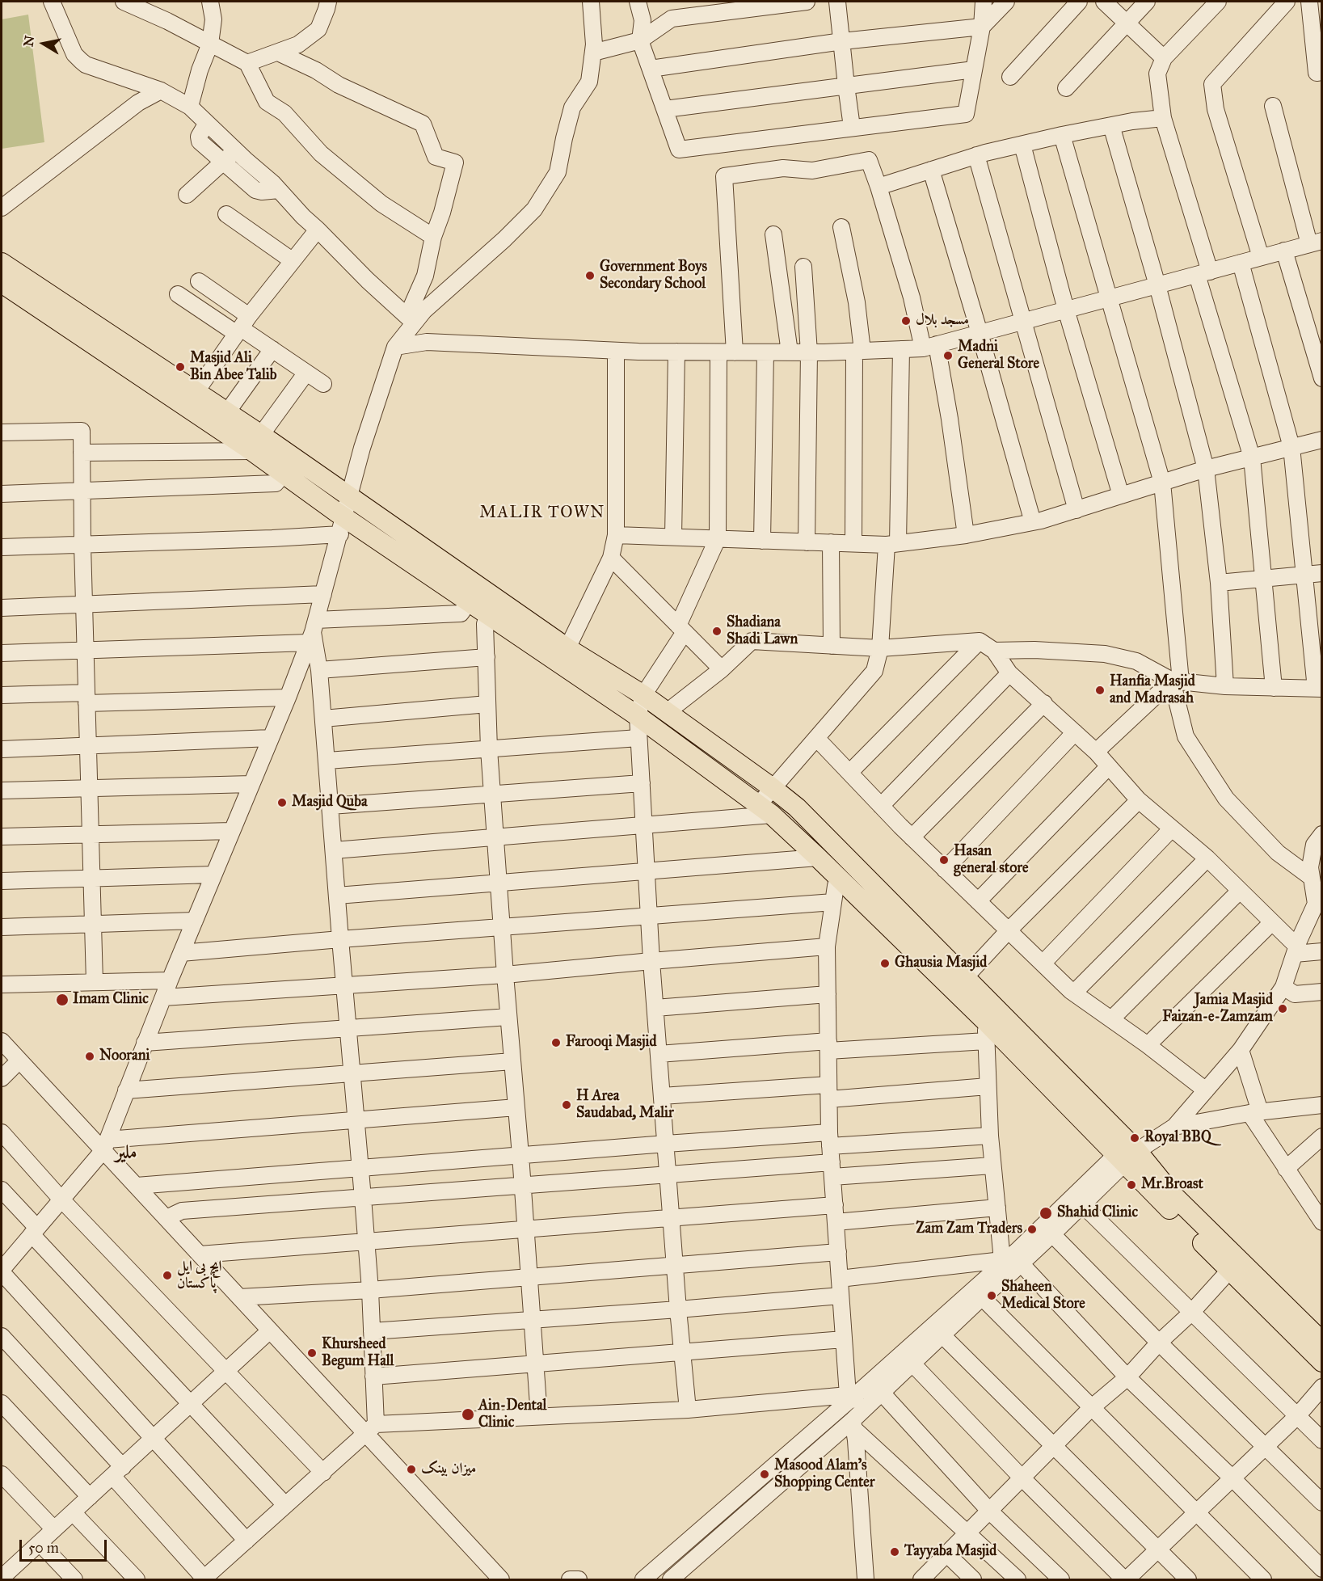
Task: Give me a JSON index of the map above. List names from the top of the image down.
{
  "districts": ["MALIR TOWN", "ملیر"],
  "places": [
    "Government Boys Secondary School",
    "مسجد بلال",
    "Madni General Store",
    "Masjid Ali Bin Abee Talib",
    "Shadiana Shadi Lawn",
    "Hanfia Masjid and Madrasah",
    "Masjid Quba",
    "Hasan general store",
    "Ghausia Masjid",
    "Imam Clinic",
    "Jamia Masjid Faizan-e-Zamzam",
    "Farooqi Masjid",
    "Noorani",
    "H Area Saudabad, Malir",
    "Royal BBQ",
    "Mr.Broast",
    "Shahid Clinic",
    "Zam Zam Traders",
    "ایچ بی ایل پاکستان",
    "Shaheen Medical Store",
    "Khursheed Begum Hall",
    "Ain-Dental Clinic",
    "میزان بینک",
    "Masood Alam's Shopping Center",
    "Tayyaba Masjid"
  ],
  "scale_bar": "50 m",
  "north": "left"
}
